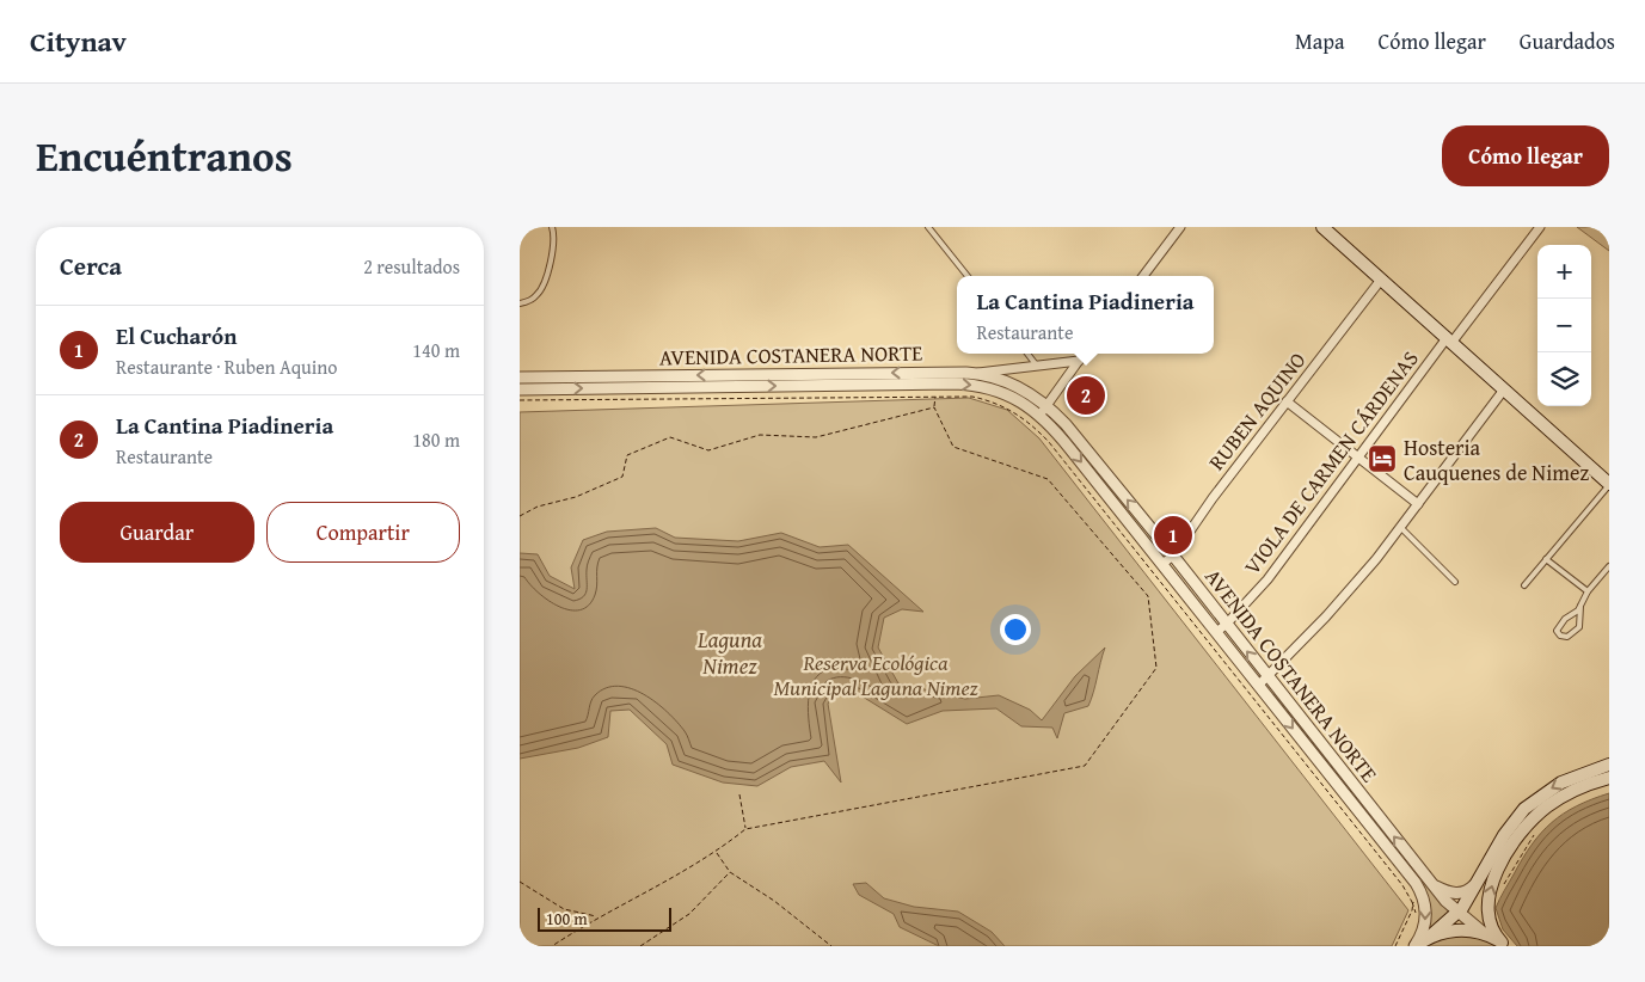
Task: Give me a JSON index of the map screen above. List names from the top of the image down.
{
  "streets": {
    "street": ["AVENIDA COSTANERA NORTE", "RUBEN AQUINO", "VIOLA DE CARMEN CÁRDENAS"]
  },
  "crossings": [
    ["AVENIDA COSTANERA NORTE", "RUBEN AQUINO"],
    ["AVENIDA COSTANERA NORTE", "VIOLA DE CARMEN CÁRDENAS"]
  ],
  "water": ["Laguna Nimez"],
  "parks": ["Reserva Ecológica Municipal Laguna Nimez"],
  "places": {
    "hotel": ["Hosteria Cauquenes de Nimez"]
  },
  "scale_bar": "100 m",
  "page": {
    "header": "Citynav",
    "nav": ["Mapa", "Cómo llegar", "Guardados"],
    "title": "Encuéntranos",
    "buttons": [
      "Cómo llegar",
      ["Guardar", "Compartir"]
    ],
    "heading": ["Cerca", "2 resultados"],
    "map_buttons": ["+", "−"],
    "popup": ["La Cantina Piadineria", "Restaurante"],
    "list": [
      {
        "mark": "1",
        "name": "El Cucharón",
        "note": "Restaurante · Ruben Aquino",
        "value": "140 m"
      },
      {
        "mark": "2",
        "name": "La Cantina Piadineria",
        "note": "Restaurante",
        "value": "180 m"
      }
    ],
    "pins": ["2", "1"],
    "scale": "100 m"
  }
}
